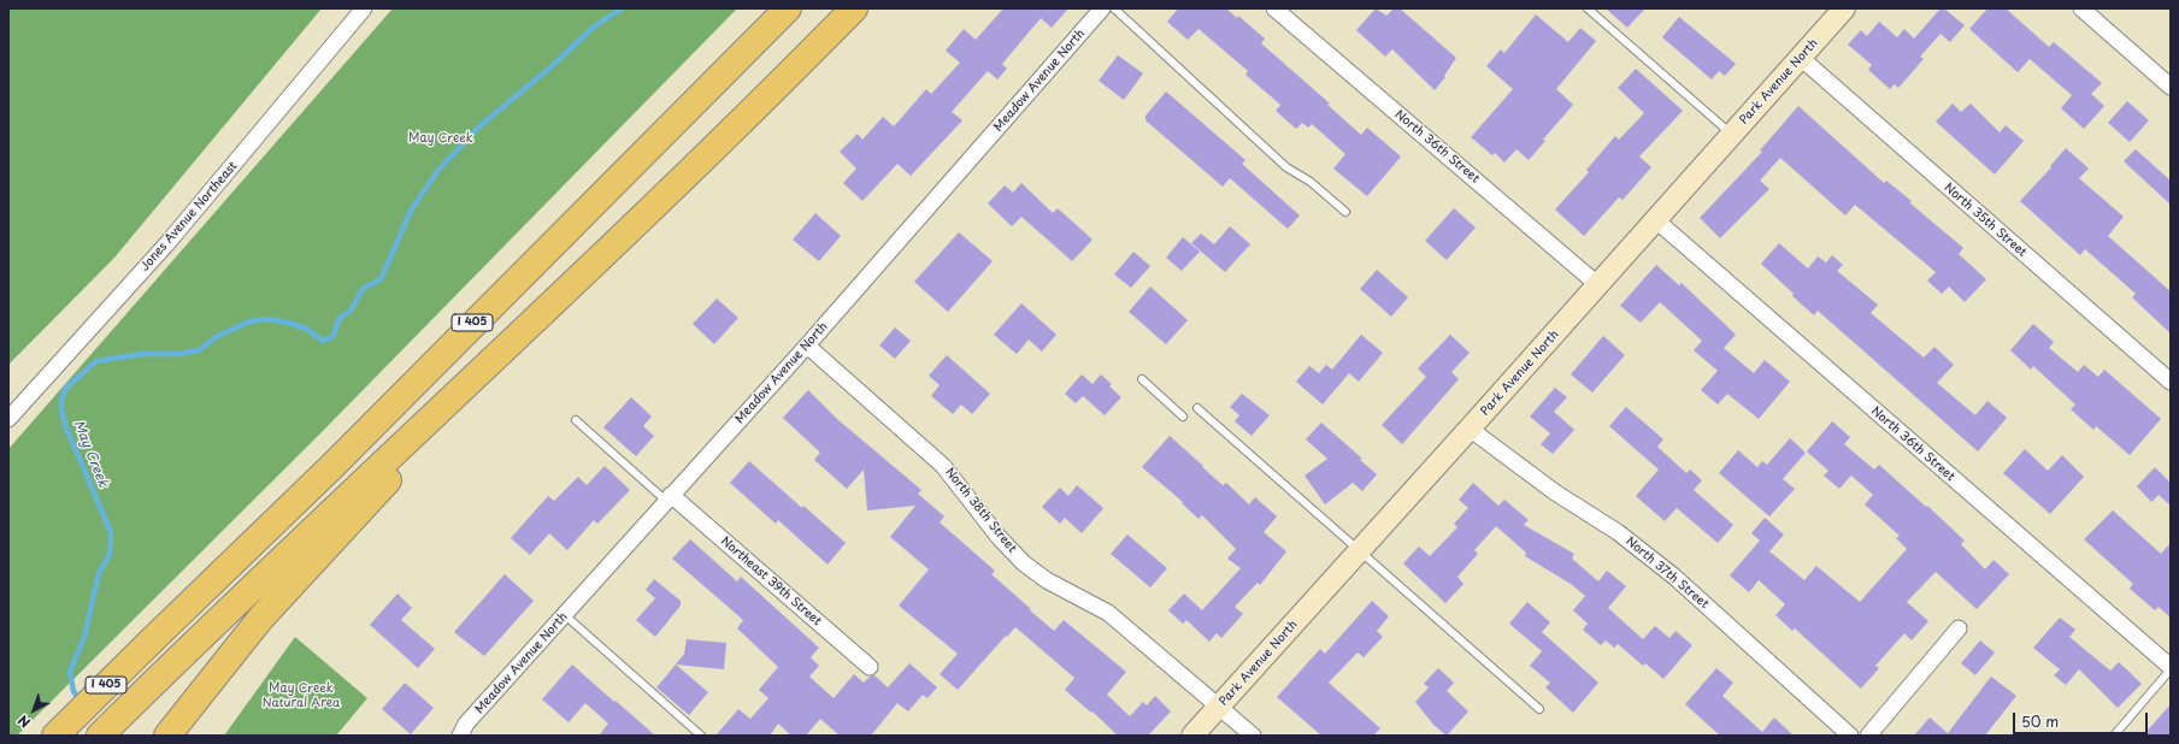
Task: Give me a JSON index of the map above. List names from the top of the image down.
{
  "streets": {
    "highway": ["I 405"],
    "street": [
      "Meadow Avenue North",
      "Park Avenue North",
      "North 36th Street",
      "Jones Avenue Northeast",
      "North 35th Street",
      "North 38th Street",
      "North 37th Street",
      "Northeast 39th Street"
    ]
  },
  "crossings": [
    ["Meadow Avenue North", "North 38th Street"],
    ["Meadow Avenue North", "Northeast 39th Street"],
    ["Park Avenue North", "North 36th Street"],
    ["Park Avenue North", "North 35th Street"],
    ["Park Avenue North", "North 38th Street"],
    ["Park Avenue North", "North 37th Street"]
  ],
  "water": ["May Creek"],
  "parks": ["May Creek", "May Creek Natural Area"],
  "scale_bar": "50 m",
  "north": "bottom left"
}
